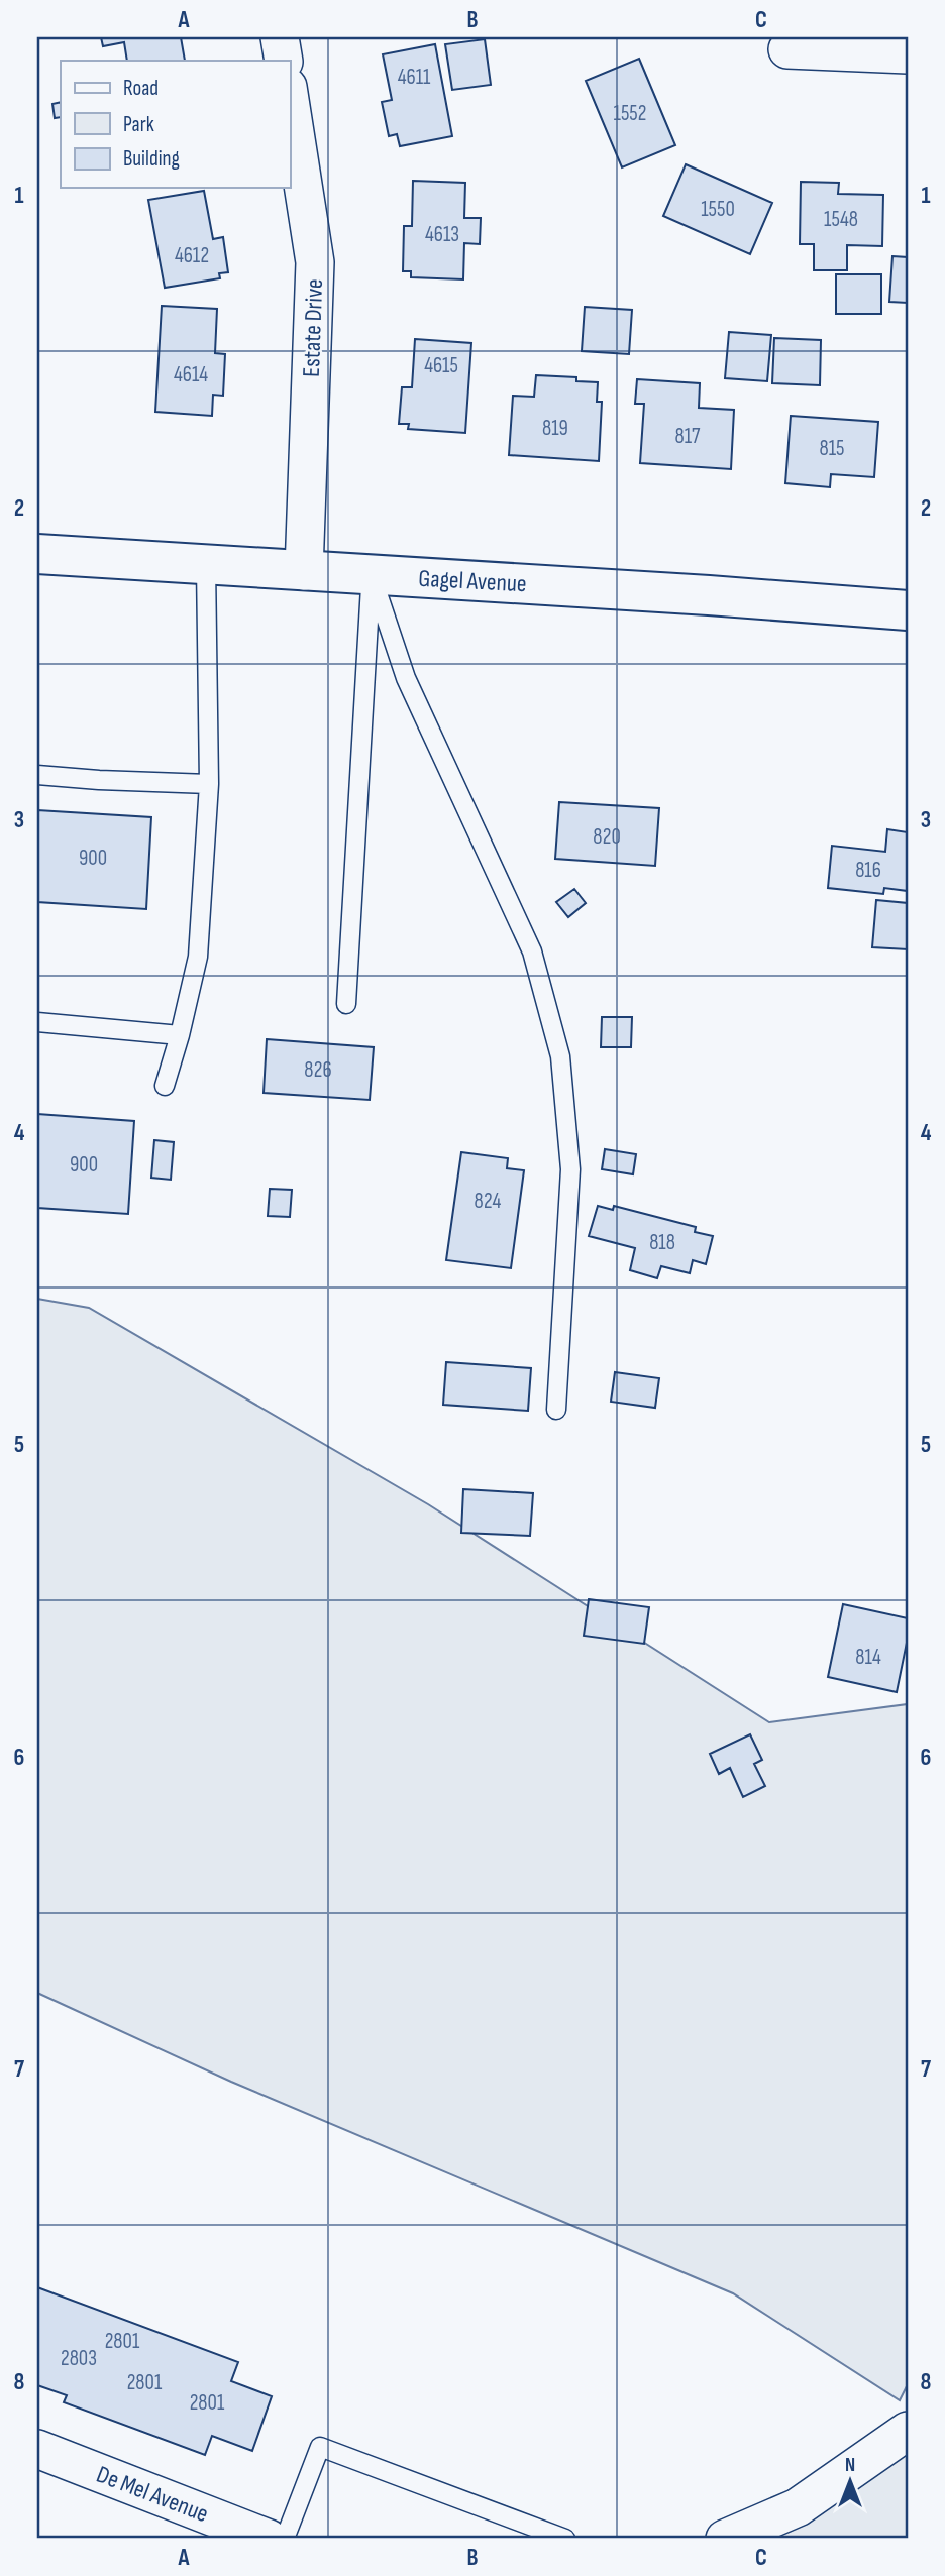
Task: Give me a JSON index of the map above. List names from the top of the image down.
{
  "streets": {
    "street": ["Estate Drive", "Gagel Avenue", "De Mel Avenue"]
  },
  "crossings": [
    ["Estate Drive", "Gagel Avenue"]
  ],
  "house_numbers": [
    "4611",
    "1552",
    "1550",
    "1548",
    "4613",
    "4612",
    "4615",
    "4614",
    "819",
    "817",
    "815",
    "820",
    "900",
    "816",
    "826",
    "900",
    "824",
    "818",
    "814",
    "2801",
    "2803",
    "2801",
    "2801"
  ],
  "legend": ["Road", "Park", "Building"],
  "north": "top",
  "grid": {
    "columns": ["A", "B", "C"],
    "rows": [
      "1",
      "2",
      "3",
      "4",
      "5",
      "6",
      "7",
      "8"
    ]
  }
}
